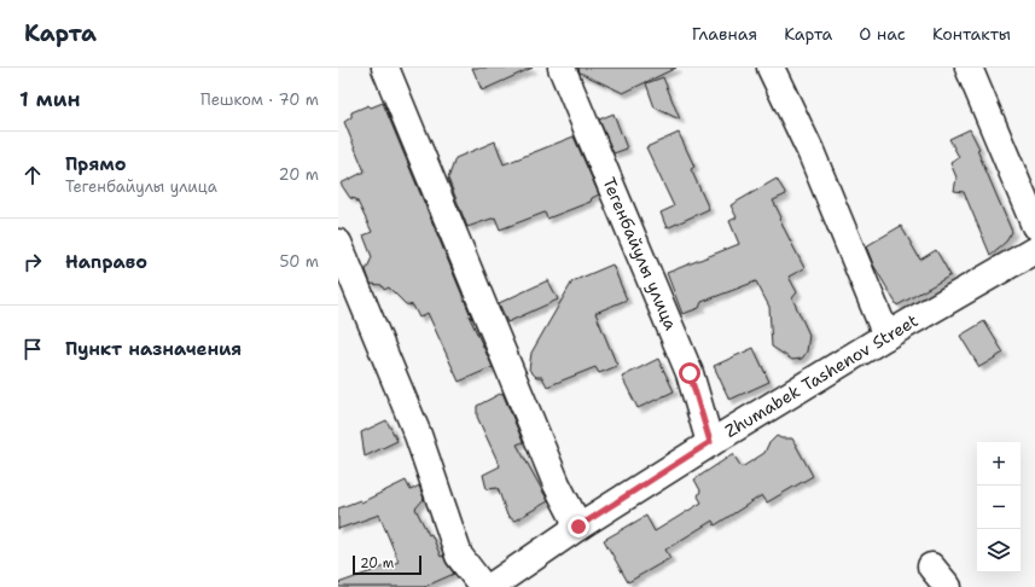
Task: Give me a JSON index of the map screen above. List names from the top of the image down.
{
  "streets": {
    "street": ["Тегенбайулы улица", "Zhumabek Tashenov Street"]
  },
  "crossings": [
    ["Тегенбайулы улица", "Zhumabek Tashenov Street"]
  ],
  "scale_bar": "20 m",
  "page": {
    "header": "Карта",
    "nav": [
      "Главная",
      "Карта",
      "О нас",
      "Контакты"
    ],
    "heading": ["1 мин", "Пешком · 70 m"],
    "list": [
      ["Прямо", "Тегенбайулы улица", "20 m"],
      ["Направо", "50 m"],
      "Пункт назначения"
    ],
    "map_buttons": ["+", "−"],
    "scale": "20 m"
  }
}
